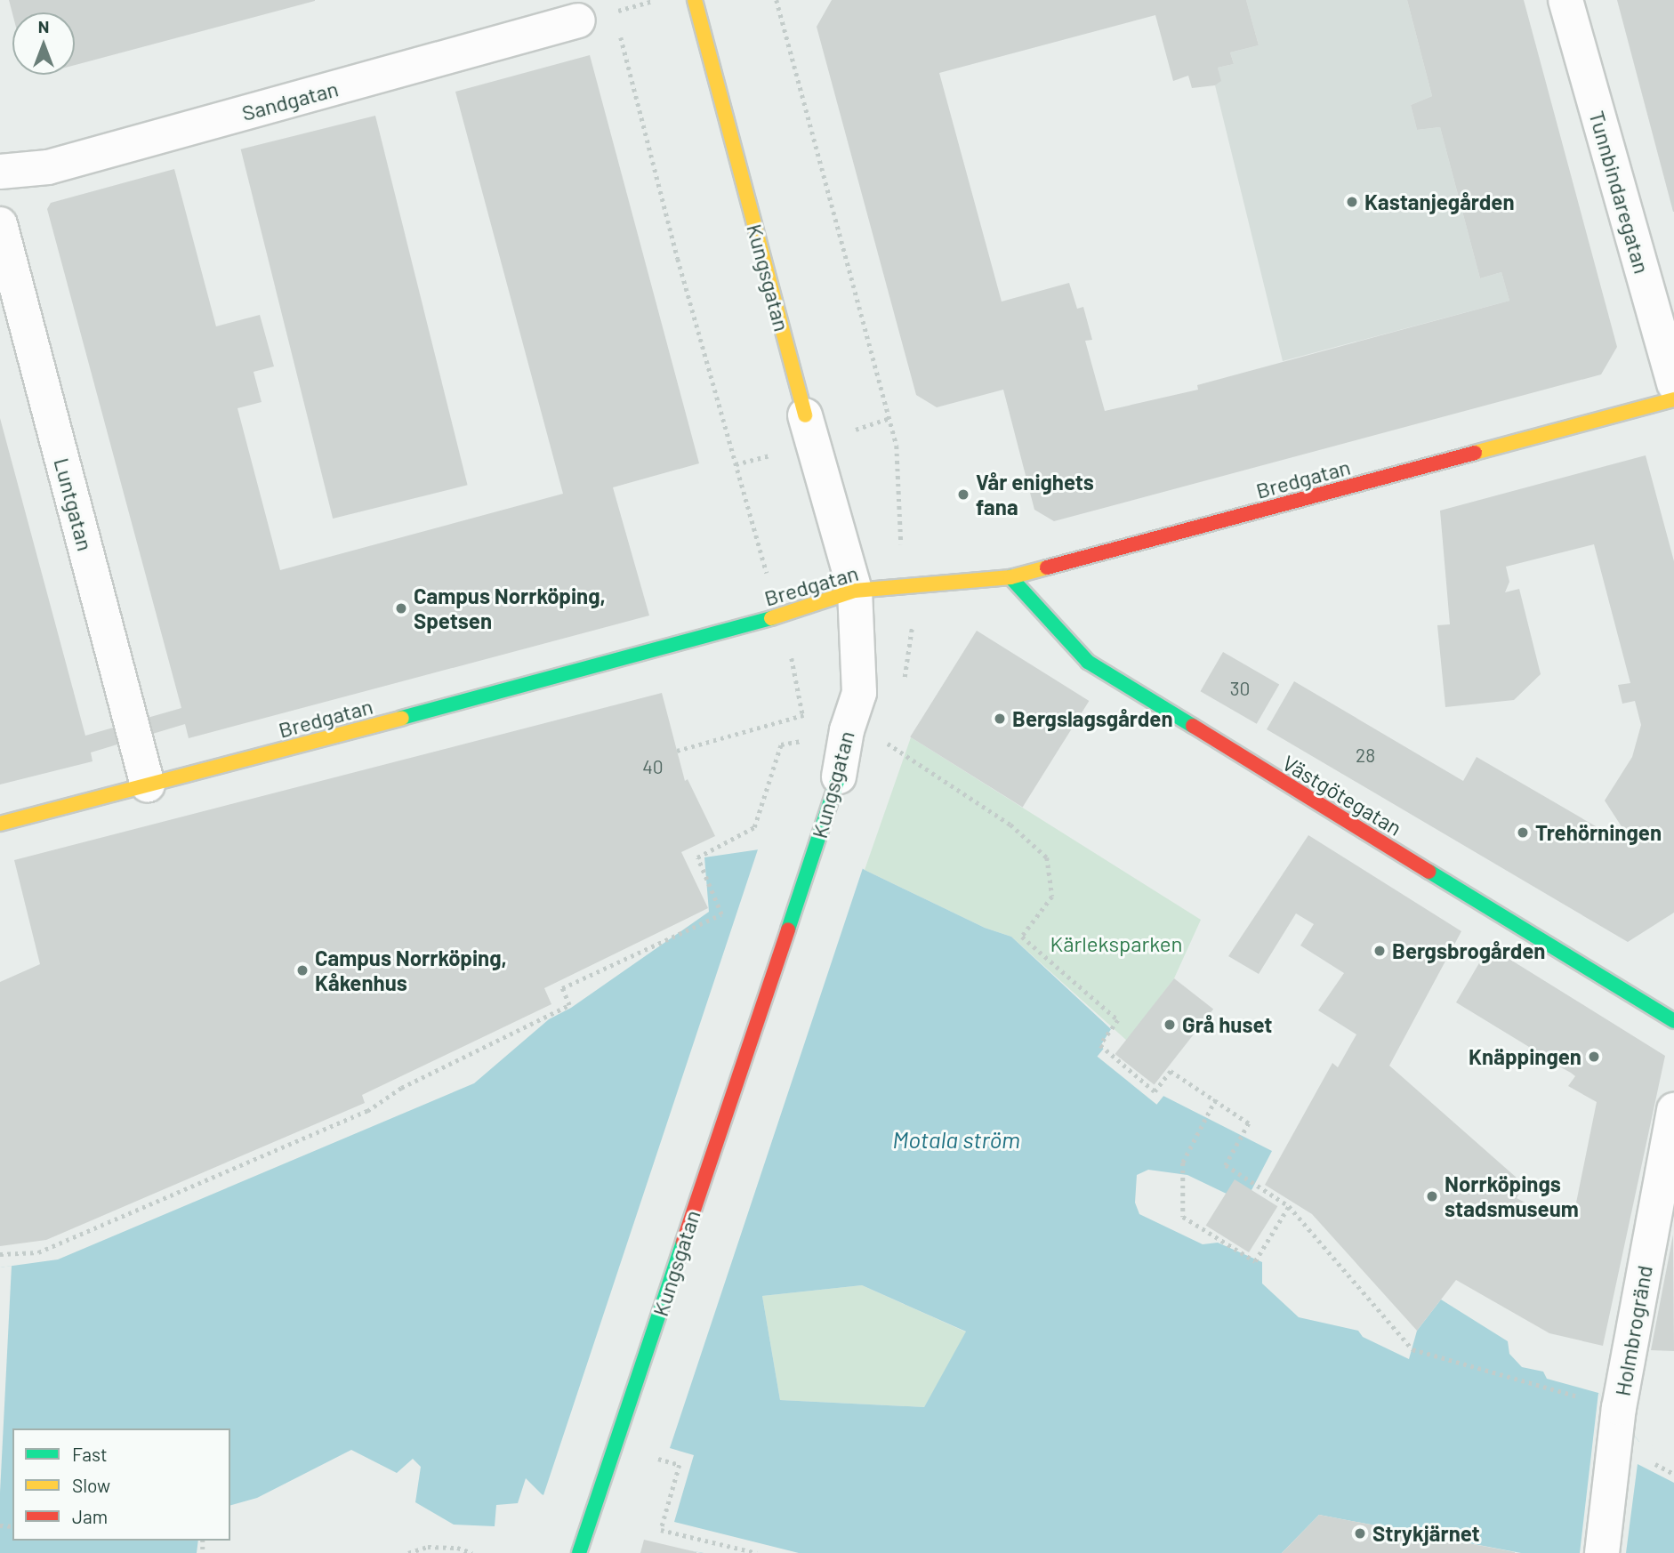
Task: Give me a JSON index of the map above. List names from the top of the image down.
{
  "streets": {
    "street": [
      "Sandgatan",
      "Tunnbindaregatan",
      "Kungsgatan",
      "Bredgatan",
      "Luntgatan",
      "Västgötegatan",
      "Holmbrogränd"
    ]
  },
  "crossings": [
    ["Kungsgatan", "Bredgatan"],
    ["Bredgatan", "Luntgatan"],
    ["Bredgatan", "Västgötegatan"]
  ],
  "water": ["Motala ström"],
  "parks": ["Kärleksparken"],
  "places": [
    "Kastanjegården",
    "Vår enighets fana",
    "Campus Norrköping, Spetsen",
    "Bergslagsgården",
    "Trehörningen",
    "Bergsbrogården",
    "Campus Norrköping, Kåkenhus",
    "Grå huset",
    "Knäppingen",
    "Norrköpings stadsmuseum",
    "Strykjärnet"
  ],
  "house_numbers": ["30", "28", "40"],
  "legend": ["Fast", "Slow", "Jam"],
  "north": "top"
}
